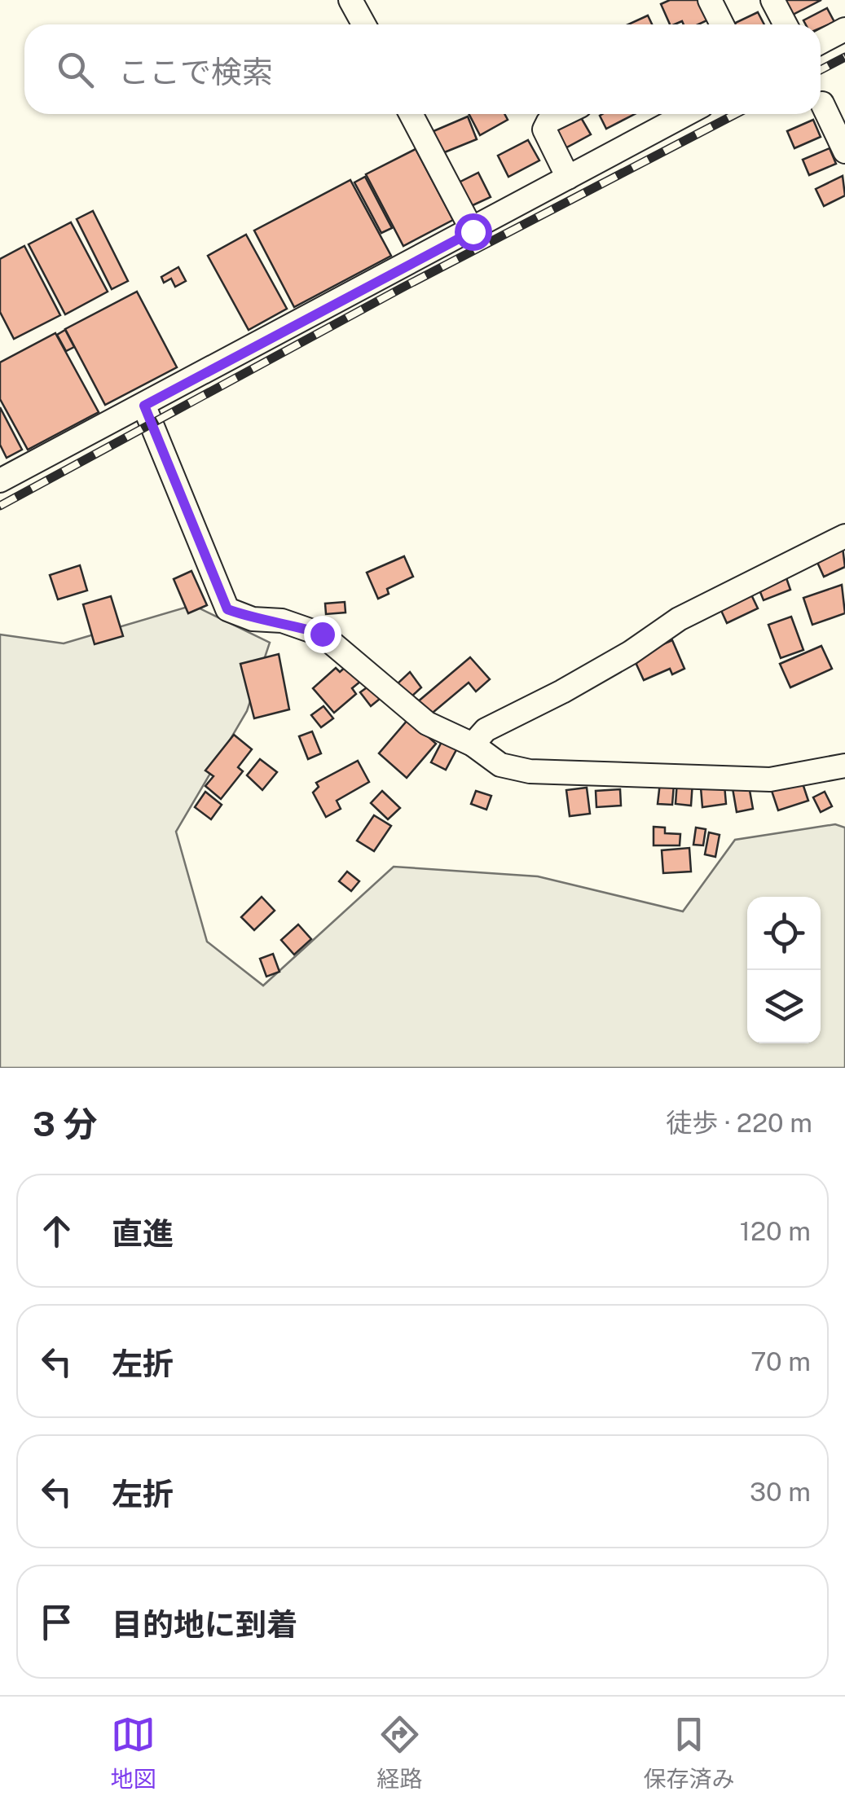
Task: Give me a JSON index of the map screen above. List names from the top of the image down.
{
  "page": {
    "search": "ここで検索",
    "heading": ["3 分", "徒歩 · 220 m"],
    "list": [
      ["直進", "120 m"],
      ["左折", "70 m"],
      ["左折", "30 m"],
      "目的地に到着"
    ],
    "nav": ["地図", "経路", "保存済み"]
  }
}
